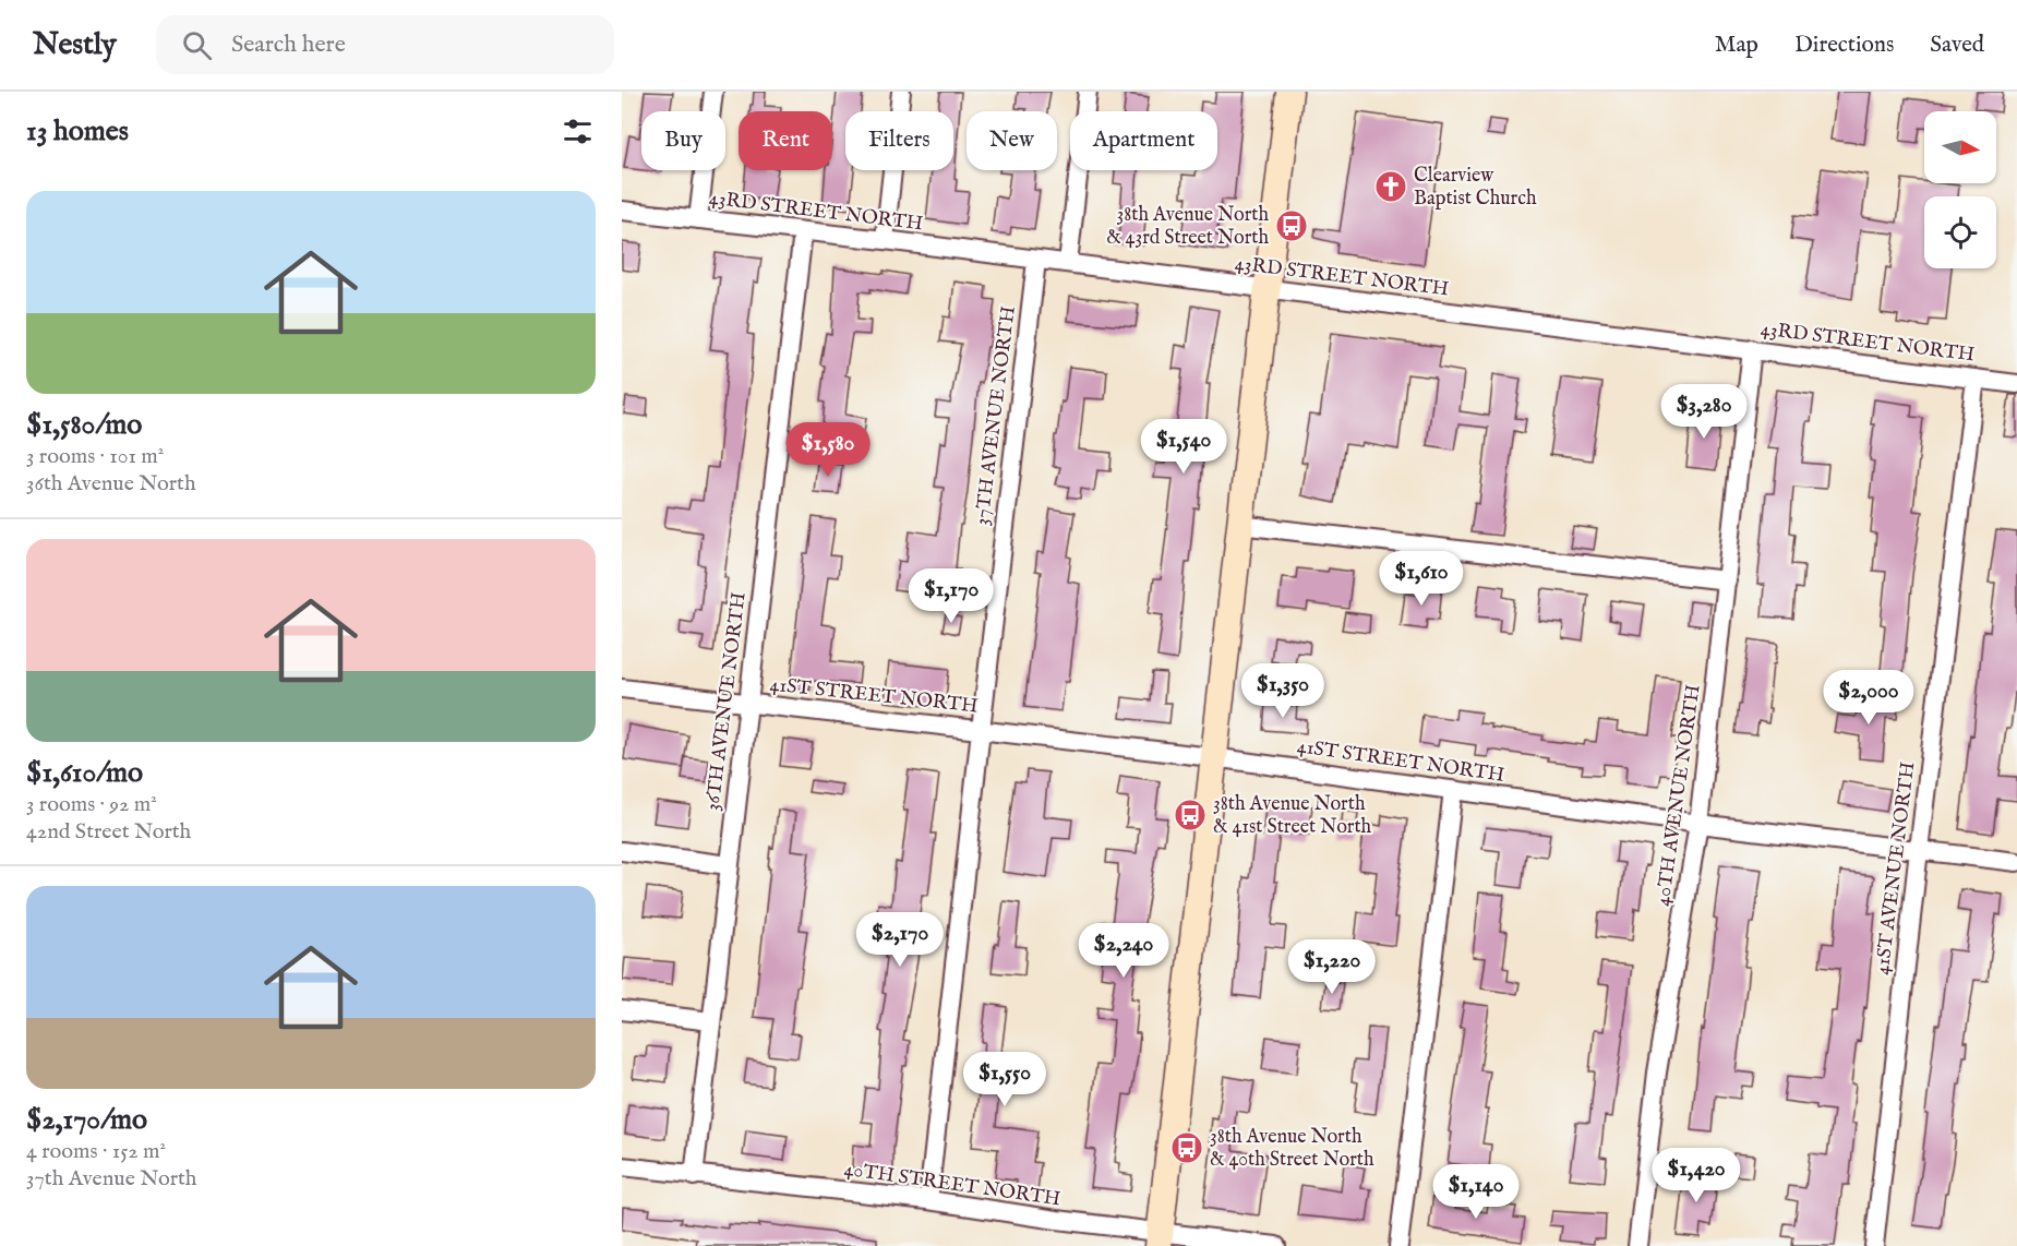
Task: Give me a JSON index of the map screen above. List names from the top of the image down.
{
  "streets": {
    "street": [
      "43RD STREET NORTH",
      "37TH AVENUE NORTH",
      "41ST STREET NORTH",
      "36TH AVENUE NORTH",
      "40TH AVENUE NORTH",
      "41ST AVENUE NORTH",
      "40TH STREET NORTH"
    ]
  },
  "crossings": [
    ["43RD STREET NORTH", "37TH AVENUE NORTH"],
    ["43RD STREET NORTH", "36TH AVENUE NORTH"],
    ["43RD STREET NORTH", "40TH AVENUE NORTH"],
    ["43RD STREET NORTH", "41ST AVENUE NORTH"],
    ["37TH AVENUE NORTH", "41ST STREET NORTH"],
    ["37TH AVENUE NORTH", "40TH STREET NORTH"],
    ["41ST STREET NORTH", "36TH AVENUE NORTH"],
    ["41ST STREET NORTH", "40TH AVENUE NORTH"],
    ["41ST STREET NORTH", "41ST AVENUE NORTH"],
    ["36TH AVENUE NORTH", "40TH STREET NORTH"]
  ],
  "places": {
    "church": ["Clearview Baptist Church"],
    "bus stop": ["38th Avenue North & 43rd Street North", "38th Avenue North & 41st Street North", "38th Avenue North & 40th Street North"]
  },
  "north": "right",
  "page": {
    "header": "Nestly",
    "search": "Search here",
    "nav": ["Map", "Directions", "Saved"],
    "heading": "13 homes",
    "chip": [
      "Buy",
      "Rent",
      "Filters",
      "New",
      "Apartment"
    ],
    "list": [
      {
        "name": "$1,580/mo",
        "note": "3 rooms · 101 m² · 36th Avenue North"
      },
      {
        "name": "$1,610/mo",
        "note": "3 rooms · 92 m² · 42nd Street North"
      },
      {
        "name": "$2,170/mo",
        "note": "4 rooms · 152 m² · 37th Avenue North"
      }
    ],
    "price": [
      "$3,280",
      "$1,540",
      "$1,580",
      "$1,610",
      "$1,170",
      "$1,350",
      "$2,000",
      "$2,170",
      "$2,240",
      "$1,220",
      "$1,550",
      "$1,420",
      "$1,140"
    ]
  }
}
